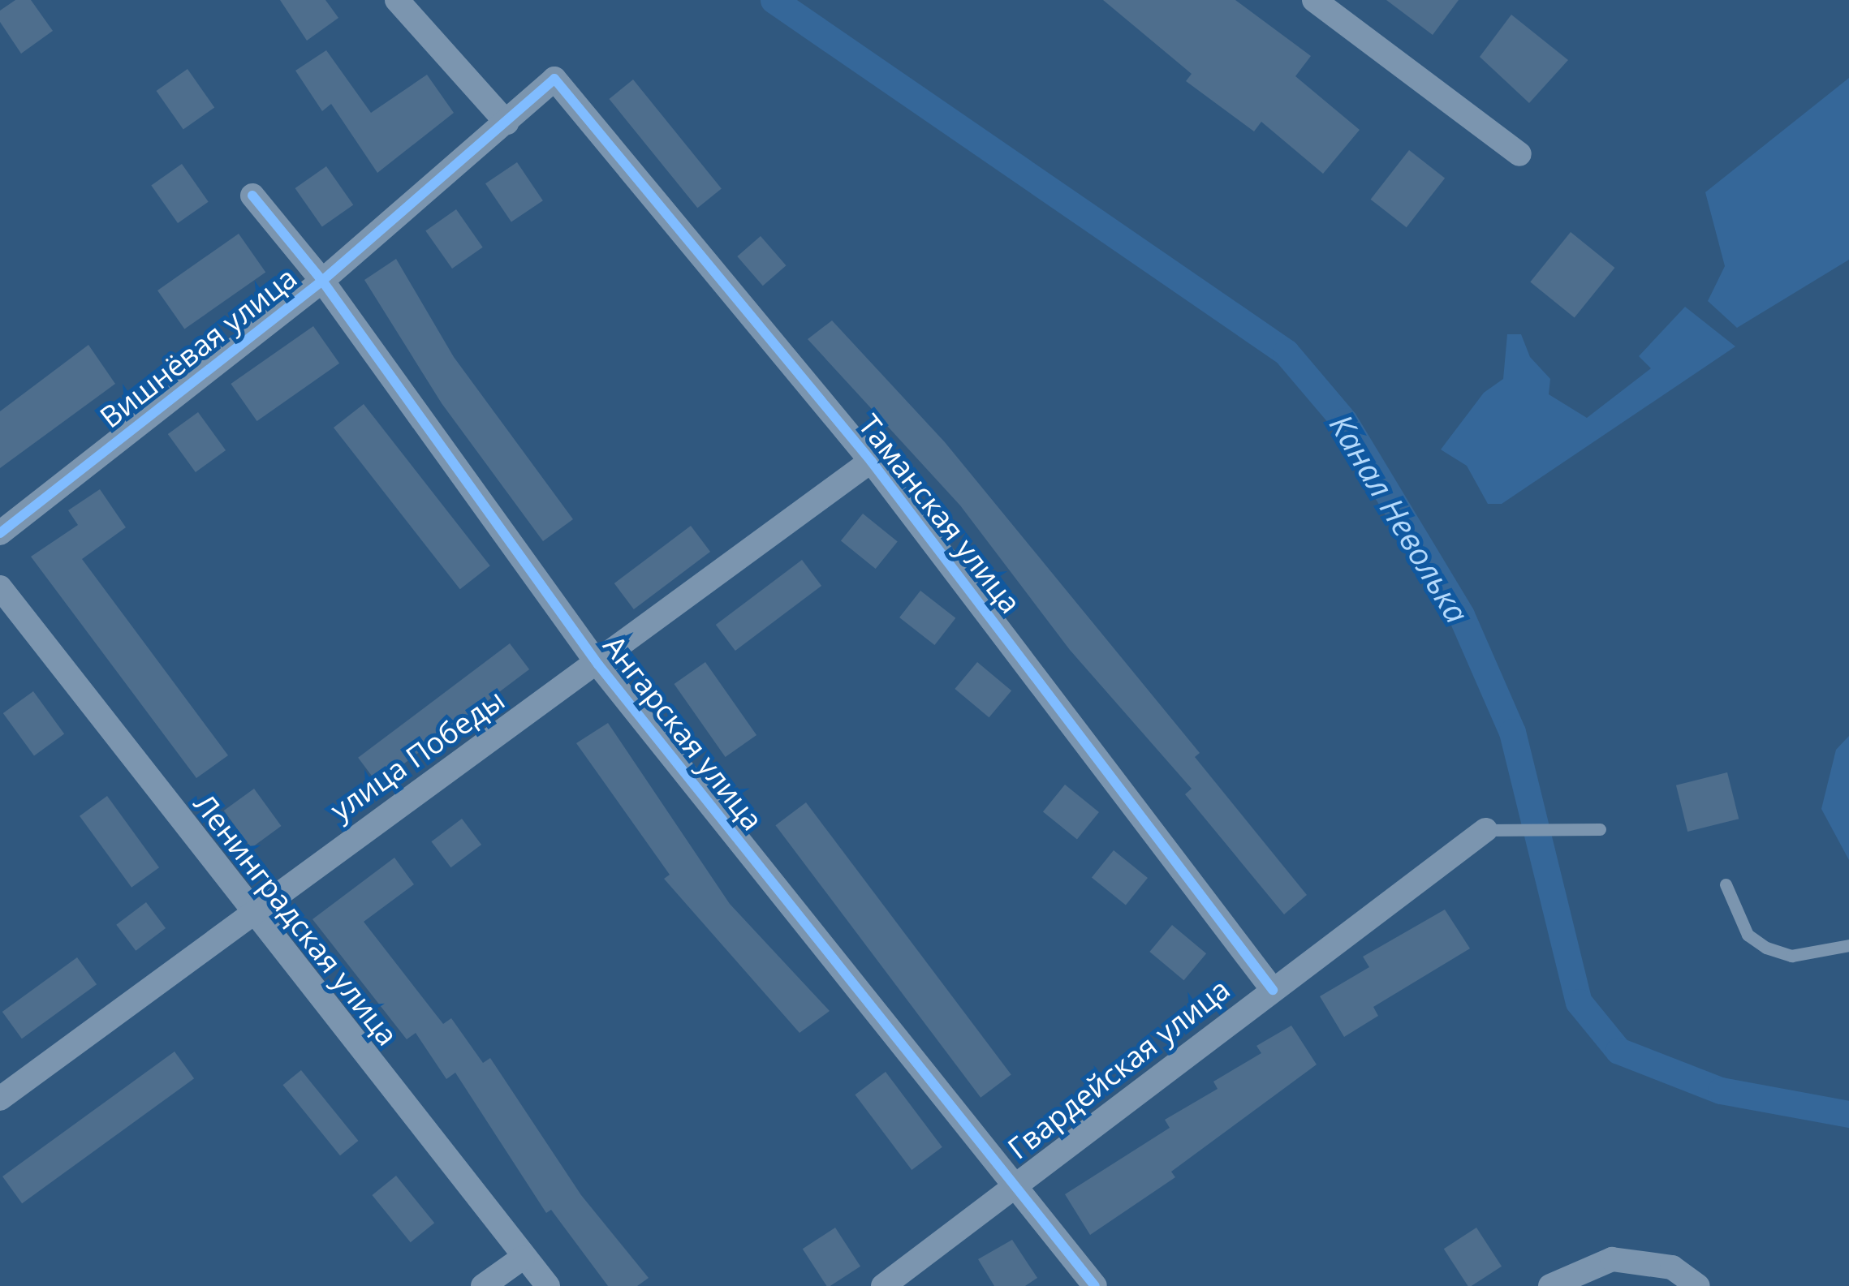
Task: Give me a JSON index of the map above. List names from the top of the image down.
{
  "streets": {
    "street": [
      "Вишнёвая улица",
      "Таманская улица",
      "Ангарская улица",
      "улица Победы",
      "Ленинградская улица",
      "Гвардейская улица"
    ]
  },
  "crossings": [
    ["Вишнёвая улица", "Таманская улица"],
    ["Вишнёвая улица", "Ангарская улица"],
    ["Таманская улица", "улица Победы"],
    ["Таманская улица", "Гвардейская улица"],
    ["Ангарская улица", "улица Победы"],
    ["Ангарская улица", "Гвардейская улица"],
    ["улица Победы", "Ленинградская улица"]
  ],
  "water": ["Канал Неволька"]
}
